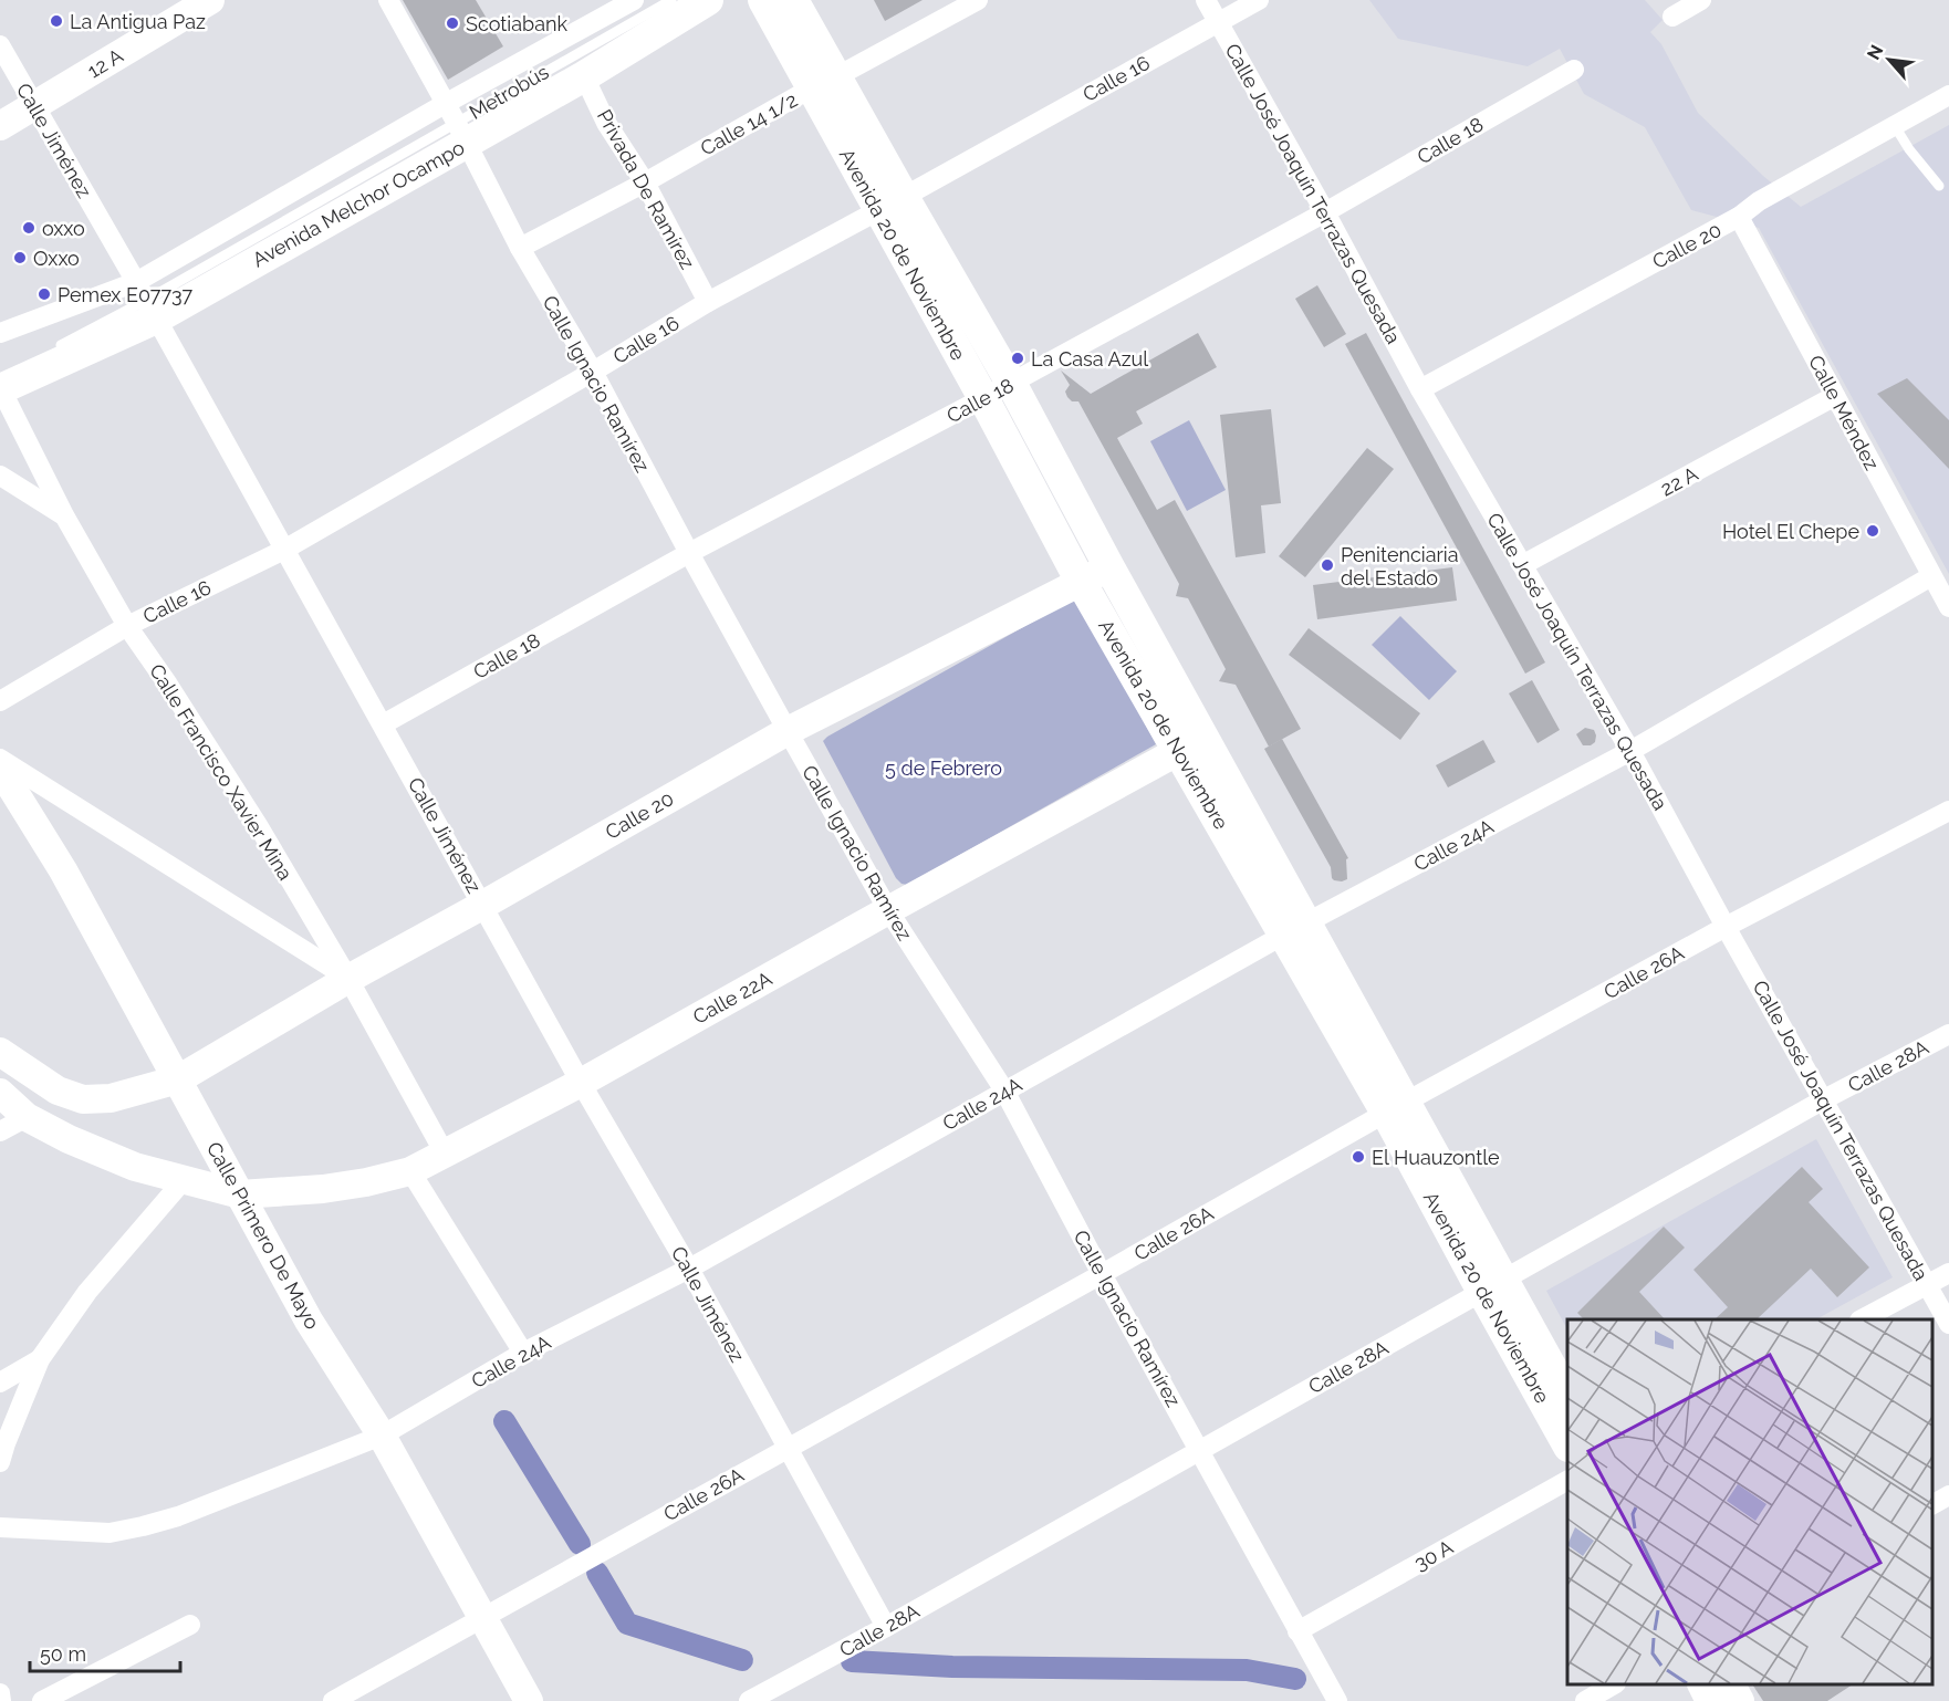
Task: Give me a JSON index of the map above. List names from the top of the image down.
{
  "streets": {
    "main road": [
      "12 A",
      "Avenida Melchor Ocampo",
      "Calle 20",
      "Avenida 20 de Noviembre",
      "Calle 22A",
      "Calle Primero De Mayo"
    ],
    "street": [
      "Calle 16",
      "Calle 14 1/2",
      "Calle Jiménez",
      "Calle 18",
      "Privada De Ramírez",
      "Calle José Joaquín Terrazas Quesada",
      "Calle Ignacio Ramírez",
      "Calle Méndez",
      "22 A",
      "Calle Francisco Xavier Mina",
      "Calle 24A",
      "Calle 26A",
      "Calle 28A",
      "30 A"
    ],
    "lane": ["Metrobús"]
  },
  "crossings": [
    ["12 A", "Calle Jiménez"],
    ["Calle 16", "Calle Jiménez"],
    ["Calle 16", "Privada De Ramírez"],
    ["Calle 16", "Calle José Joaquín Terrazas Quesada"],
    ["Calle 16", "Avenida 20 de Noviembre"],
    ["Calle 16", "Calle Ignacio Ramírez"],
    ["Calle 16", "Calle Francisco Xavier Mina"],
    ["Metrobús", "Avenida Melchor Ocampo"],
    ["Metrobús", "Calle Ignacio Ramírez"],
    ["Calle 14 1/2", "Privada De Ramírez"],
    ["Calle 14 1/2", "Avenida 20 de Noviembre"],
    ["Calle 14 1/2", "Calle Ignacio Ramírez"],
    ["Calle Jiménez", "Calle 18"],
    ["Calle Jiménez", "Avenida Melchor Ocampo"],
    ["Calle Jiménez", "Calle 20"],
    ["Calle Jiménez", "Calle 24A"],
    ["Calle Jiménez", "Calle 26A"],
    ["Calle Jiménez", "Calle 22A"],
    ["Calle Jiménez", "Calle 28A"],
    ["Calle 18", "Calle José Joaquín Terrazas Quesada"],
    ["Calle 18", "Avenida 20 de Noviembre"],
    ["Calle 18", "Calle Ignacio Ramírez"],
    ["Privada De Ramírez", "Avenida Melchor Ocampo"],
    ["Calle José Joaquín Terrazas Quesada", "Calle 20"],
    ["Calle José Joaquín Terrazas Quesada", "22 A"],
    ["Calle José Joaquín Terrazas Quesada", "Calle 24A"],
    ["Calle José Joaquín Terrazas Quesada", "Calle 26A"],
    ["Calle José Joaquín Terrazas Quesada", "Calle 28A"],
    ["Avenida Melchor Ocampo", "Calle Ignacio Ramírez"],
    ["Avenida Melchor Ocampo", "Calle Francisco Xavier Mina"],
    ["Calle 20", "Avenida 20 de Noviembre"],
    ["Calle 20", "Calle Ignacio Ramírez"],
    ["Calle 20", "Calle Méndez"],
    ["Calle 20", "Calle Francisco Xavier Mina"],
    ["Calle 20", "Calle Primero De Mayo"],
    ["Avenida 20 de Noviembre", "Calle 24A"],
    ["Avenida 20 de Noviembre", "Calle 26A"],
    ["Avenida 20 de Noviembre", "Calle 22A"],
    ["Avenida 20 de Noviembre", "Calle 28A"],
    ["Calle Ignacio Ramírez", "Calle 24A"],
    ["Calle Ignacio Ramírez", "Calle 26A"],
    ["Calle Ignacio Ramírez", "Calle 22A"],
    ["Calle Ignacio Ramírez", "Calle 28A"],
    ["Calle Ignacio Ramírez", "30 A"],
    ["Calle Méndez", "22 A"],
    ["Calle Méndez", "Calle 24A"],
    ["Calle Francisco Xavier Mina", "Calle 22A"],
    ["Calle 24A", "Calle Primero De Mayo"],
    ["Calle 26A", "Calle Primero De Mayo"],
    ["Calle 22A", "Calle Primero De Mayo"]
  ],
  "parks": ["5 de Febrero"],
  "places": [
    "La Antigua Paz",
    "Scotiabank",
    "oxxo",
    "Oxxo",
    "Pemex E07737",
    "La Casa Azul",
    "Hotel El Chepe",
    "Penitenciaria del Estado",
    "El Huauzontle"
  ],
  "scale_bar": "50 m",
  "north": "top left"
}
